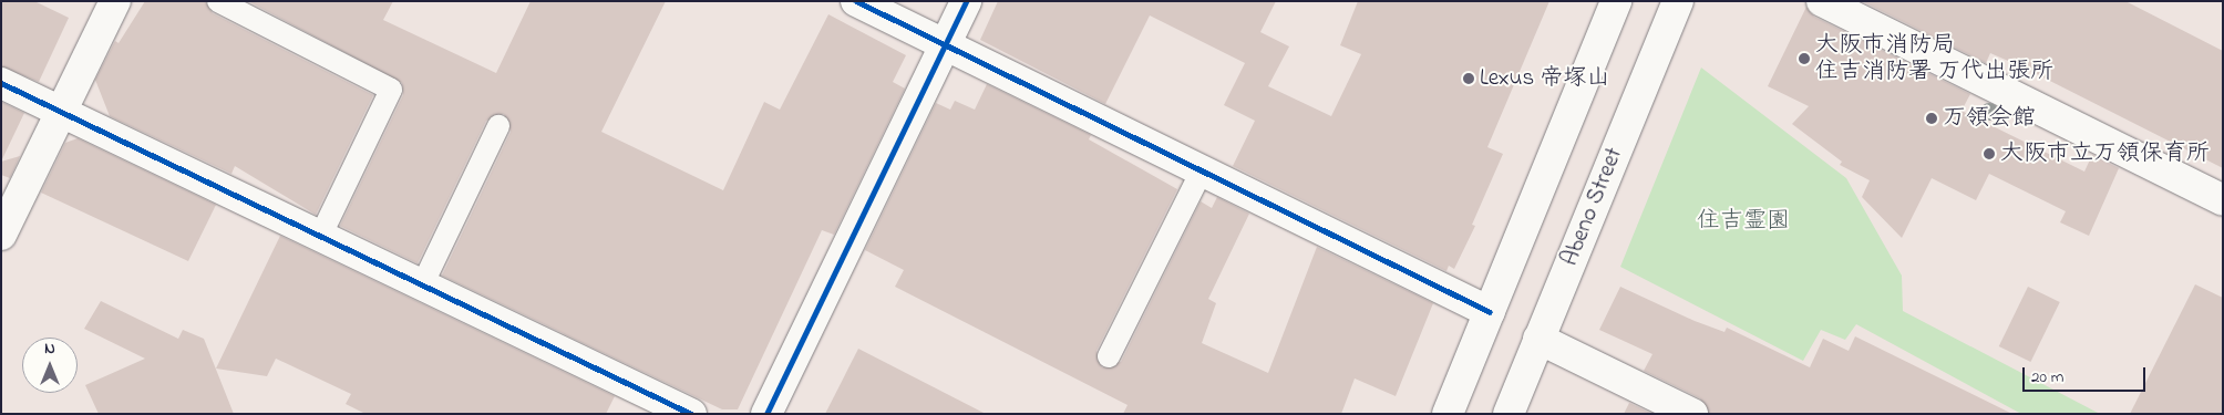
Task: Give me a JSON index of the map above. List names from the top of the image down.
{
  "streets": {
    "street": ["Abeno Street"]
  },
  "parks": ["住吉霊園"],
  "places": [
    "大阪市消防局 住吉消防署 万代出張所",
    "Lexus 帝塚山",
    "万領会館",
    "大阪市立万領保育所"
  ],
  "scale_bar": "20 m",
  "north": "top"
}
